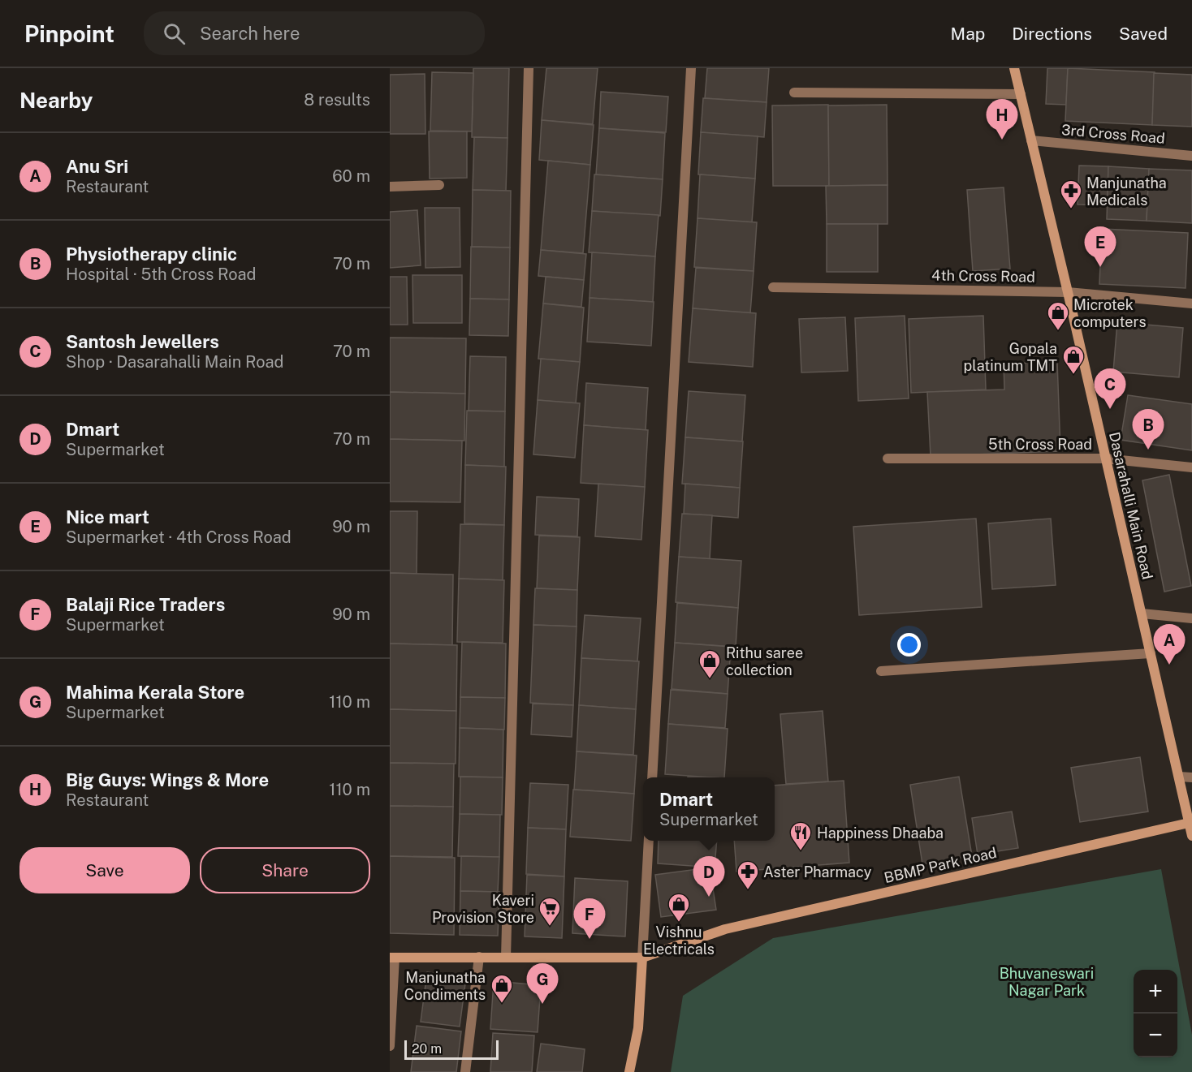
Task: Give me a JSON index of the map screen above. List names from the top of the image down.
{
  "streets": {
    "street": [
      "3rd Cross Road",
      "4th Cross Road",
      "5th Cross Road",
      "Dasarahalli Main Road",
      "BBMP Park Road"
    ]
  },
  "crossings": [
    ["3rd Cross Road", "Dasarahalli Main Road"],
    ["4th Cross Road", "Dasarahalli Main Road"],
    ["5th Cross Road", "Dasarahalli Main Road"],
    ["Dasarahalli Main Road", "BBMP Park Road"]
  ],
  "parks": ["Bhuvaneswari Nagar Park"],
  "places": {
    "pharmacy": ["Manjunatha Medicals", "Aster Pharmacy"],
    "shop": [
      "Microtek computers",
      "Gopala platinum TMT",
      "Rithu saree collection",
      "Vishnu Electricals",
      "Manjunatha Condiments"
    ],
    "restaurant": ["Happiness Dhaaba"],
    "supermarket": ["Kaveri Provision Store"]
  },
  "scale_bar": "20 m",
  "page": {
    "header": "Pinpoint",
    "search": "Search here",
    "nav": ["Map", "Directions", "Saved"],
    "heading": ["Nearby", "8 results"],
    "pins": [
      "H",
      "E",
      "C",
      "B",
      "A",
      "D",
      "F",
      "G"
    ],
    "list": [
      {
        "mark": "A",
        "name": "Anu Sri",
        "note": "Restaurant",
        "value": "60 m"
      },
      {
        "mark": "B",
        "name": "Physiotherapy clinic",
        "note": "Hospital · 5th Cross Road",
        "value": "70 m"
      },
      {
        "mark": "C",
        "name": "Santosh Jewellers",
        "note": "Shop · Dasarahalli Main Road",
        "value": "70 m"
      },
      {
        "mark": "D",
        "name": "Dmart",
        "note": "Supermarket",
        "value": "70 m"
      },
      {
        "mark": "E",
        "name": "Nice mart",
        "note": "Supermarket · 4th Cross Road",
        "value": "90 m"
      },
      {
        "mark": "F",
        "name": "Balaji Rice Traders",
        "note": "Supermarket",
        "value": "90 m"
      },
      {
        "mark": "G",
        "name": "Mahima Kerala Store",
        "note": "Supermarket",
        "value": "110 m"
      },
      {
        "mark": "H",
        "name": "Big Guys: Wings & More",
        "note": "Restaurant",
        "value": "110 m"
      }
    ],
    "popup": ["Dmart", "Supermarket"],
    "buttons": ["Save", "Share"],
    "map_buttons": ["+", "−"],
    "scale": "20 m"
  }
}
